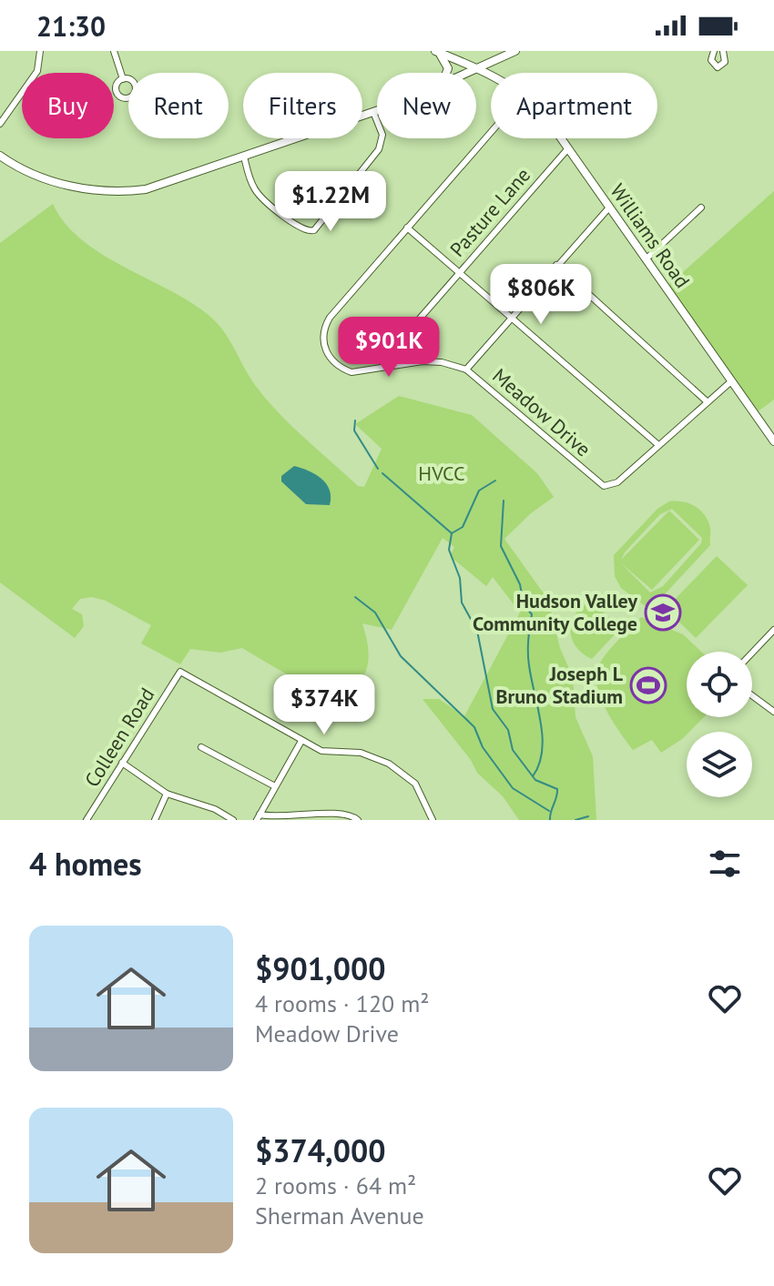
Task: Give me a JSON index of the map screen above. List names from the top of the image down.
{
  "streets": {
    "main road": ["Williams Road"],
    "street": ["Pasture Lane", "Meadow Drive", "Colleen Road"]
  },
  "crossings": [
    ["Pasture Lane", "Williams Road"],
    ["Pasture Lane", "Meadow Drive"],
    ["Williams Road", "Meadow Drive"]
  ],
  "parks": ["HVCC"],
  "places": {
    "school or university": ["Hudson Valley Community College"],
    "sports": ["Joseph L Bruno Stadium"]
  },
  "page": {
    "status": "21:30",
    "chip": [
      "Buy",
      "Rent",
      "Filters",
      "New",
      "Apartment"
    ],
    "price": [
      "$1.22M",
      "$806K",
      "$901K",
      "$374K"
    ],
    "heading": "4 homes",
    "list": [
      {
        "name": "$901,000",
        "note": "4 rooms · 120 m² · Meadow Drive"
      },
      {
        "name": "$374,000",
        "note": "2 rooms · 64 m² · Sherman Avenue"
      }
    ]
  }
}
